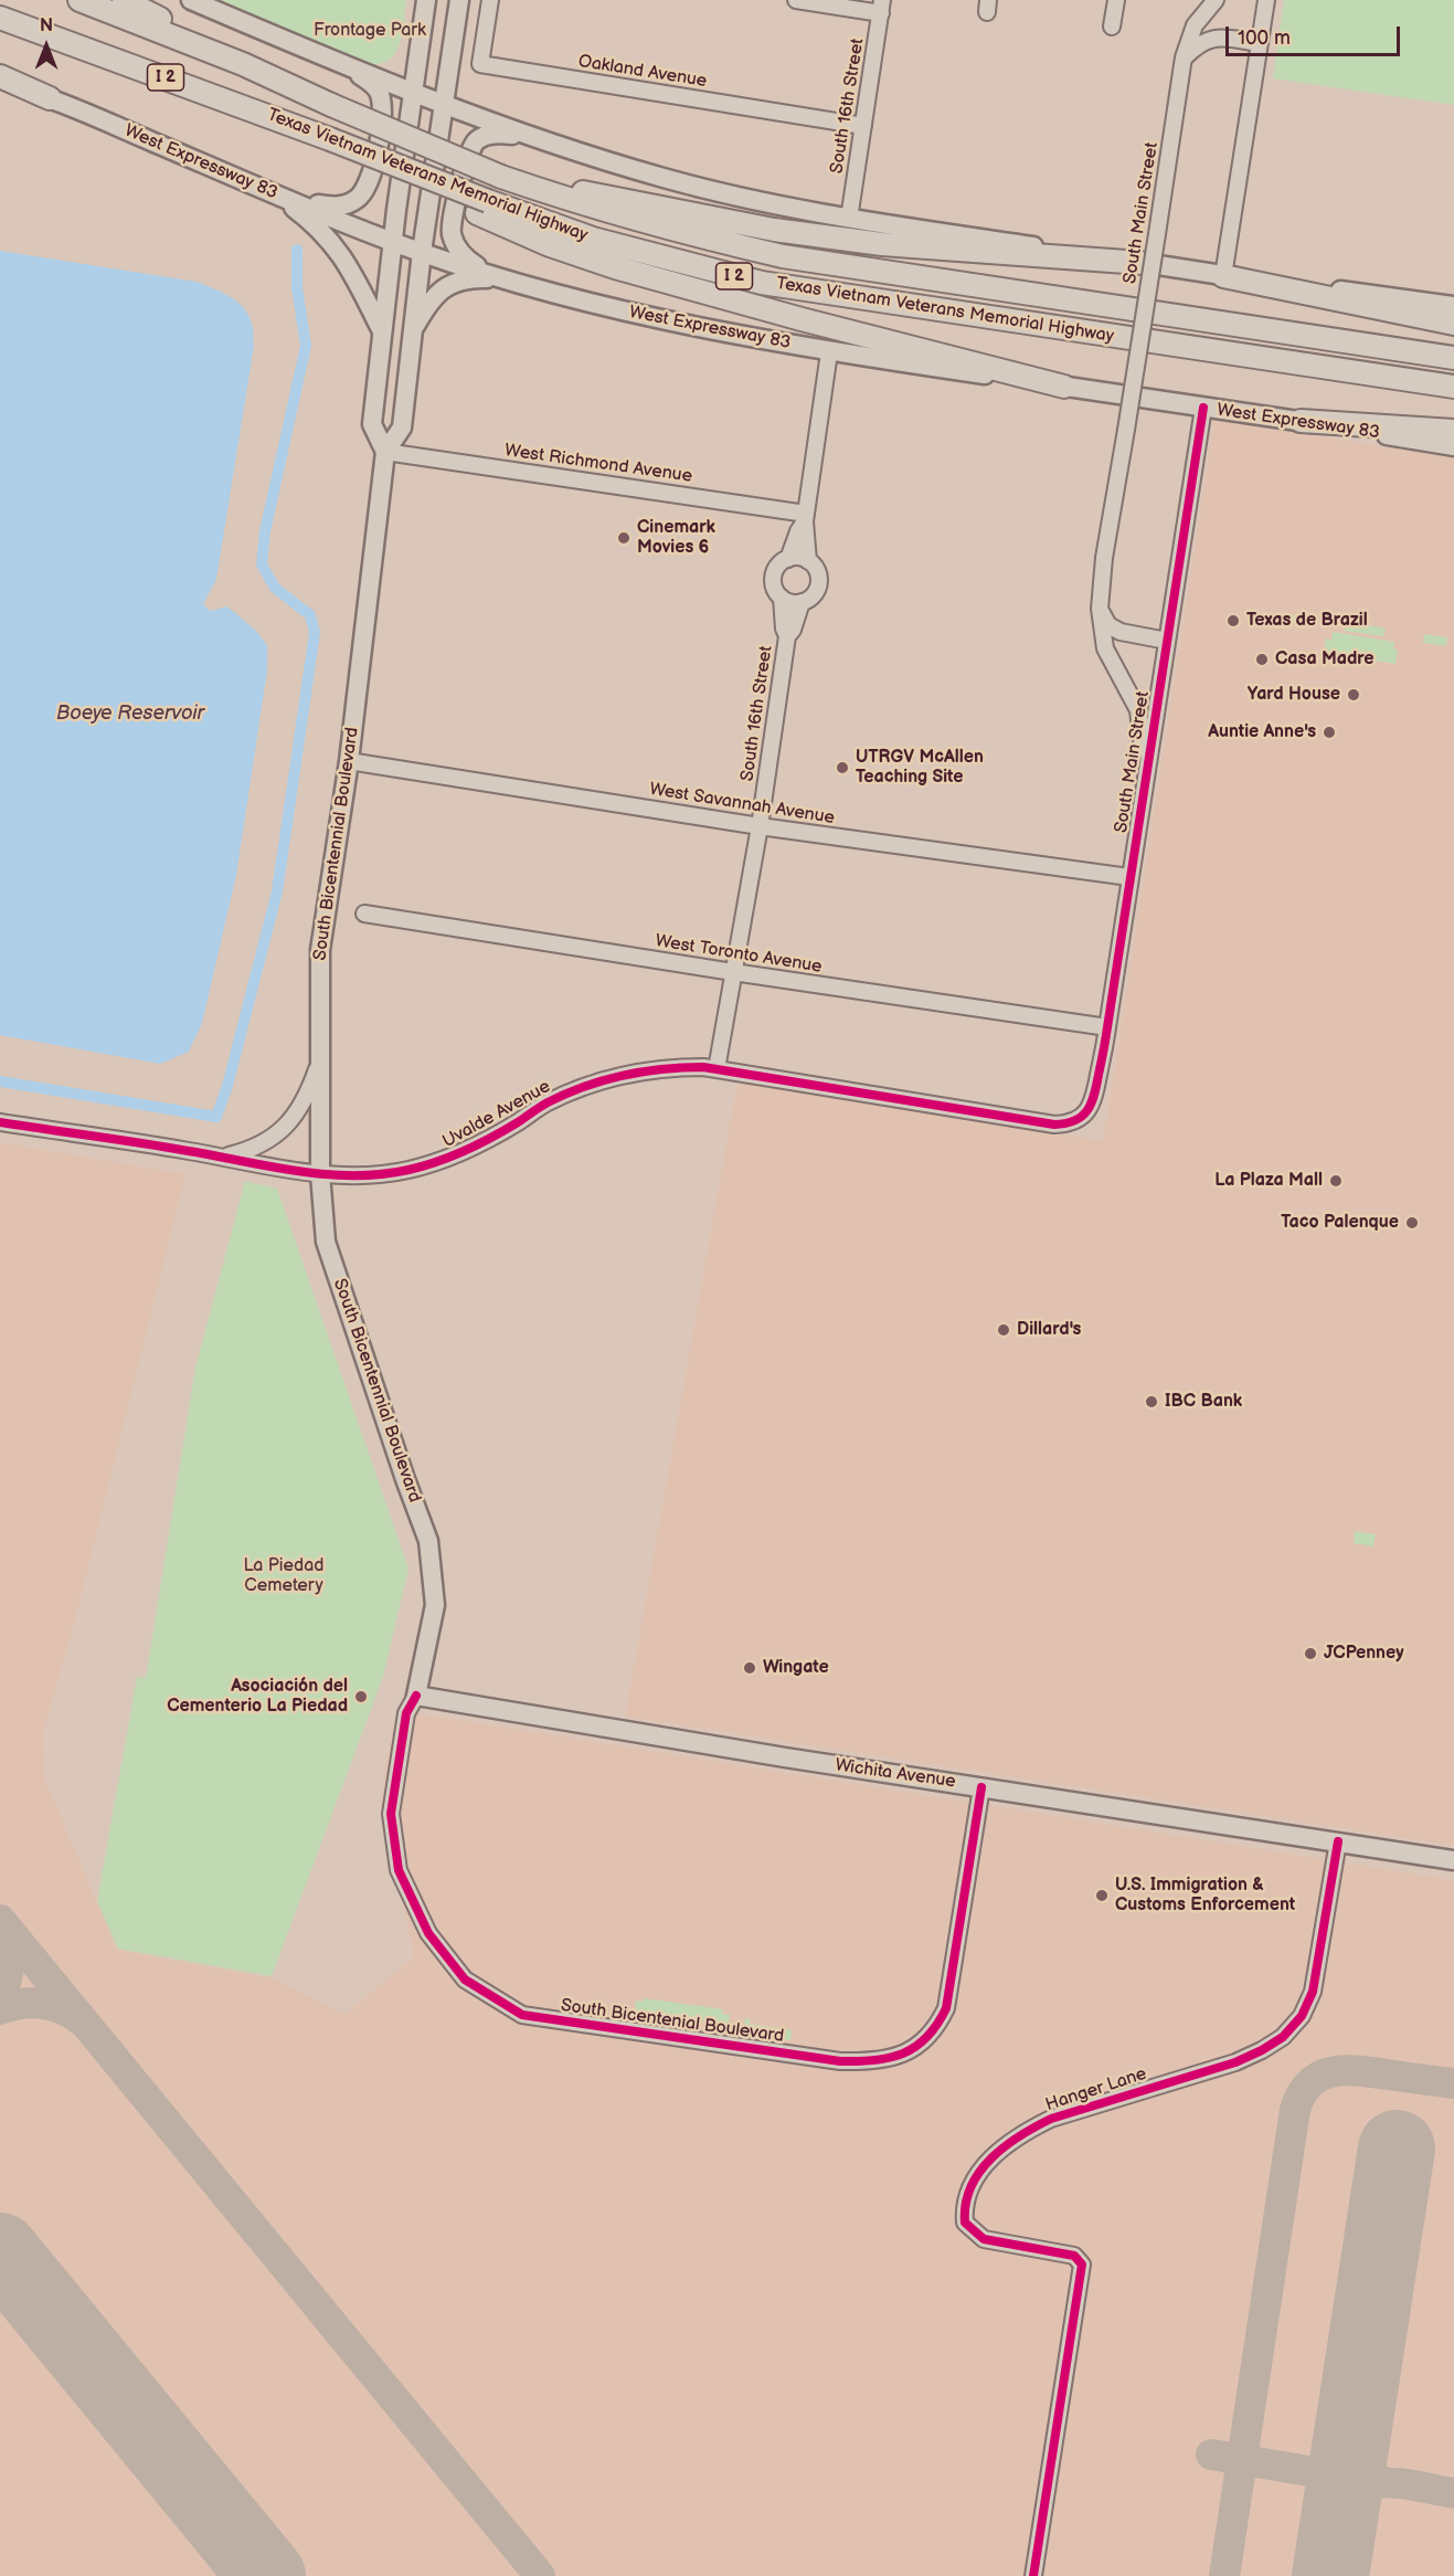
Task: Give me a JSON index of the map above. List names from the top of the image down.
{
  "streets": {
    "highway": ["I 2", "Texas Vietnam Veterans Memorial Highway"],
    "main road": ["West Expressway 83", "South Bicentennial Boulevard", "Wichita Avenue"],
    "street": [
      "Oakland Avenue",
      "South 16th Street",
      "South Main Street",
      "West Richmond Avenue",
      "West Savannah Avenue",
      "West Toronto Avenue",
      "Uvalde Avenue",
      "South Bicentenial Boulevard",
      "Hanger Lane"
    ]
  },
  "crossings": [
    ["Oakland Avenue", "South 16th Street"],
    ["South 16th Street", "West Savannah Avenue"],
    ["South 16th Street", "West Toronto Avenue"],
    ["South 16th Street", "Uvalde Avenue"],
    ["West Expressway 83", "South Main Street"],
    ["West Expressway 83", "South Bicentennial Boulevard"],
    ["South Main Street", "West Savannah Avenue"],
    ["South Main Street", "West Toronto Avenue"],
    ["South Main Street", "Uvalde Avenue"],
    ["West Richmond Avenue", "South Bicentennial Boulevard"],
    ["West Savannah Avenue", "South Bicentennial Boulevard"],
    ["South Bicentennial Boulevard", "Uvalde Avenue"],
    ["South Bicentennial Boulevard", "Wichita Avenue"],
    ["South Bicentennial Boulevard", "South Bicentenial Boulevard"],
    ["Wichita Avenue", "South Bicentenial Boulevard"],
    ["Wichita Avenue", "Hanger Lane"]
  ],
  "water": ["Boeye Reservoir"],
  "parks": ["Frontage Park", "La Piedad Cemetery"],
  "places": [
    "Cinemark Movies 6",
    "Texas de Brazil",
    "Casa Madre",
    "Yard House",
    "Auntie Anne's",
    "UTRGV McAllen Teaching Site",
    "La Plaza Mall",
    "Taco Palenque",
    "Dillard's",
    "IBC Bank",
    "JCPenney",
    "Wingate",
    "Asociación del Cementerio La Piedad",
    "U.S. Immigration & Customs Enforcement"
  ],
  "scale_bar": "100 m",
  "north": "top"
}
